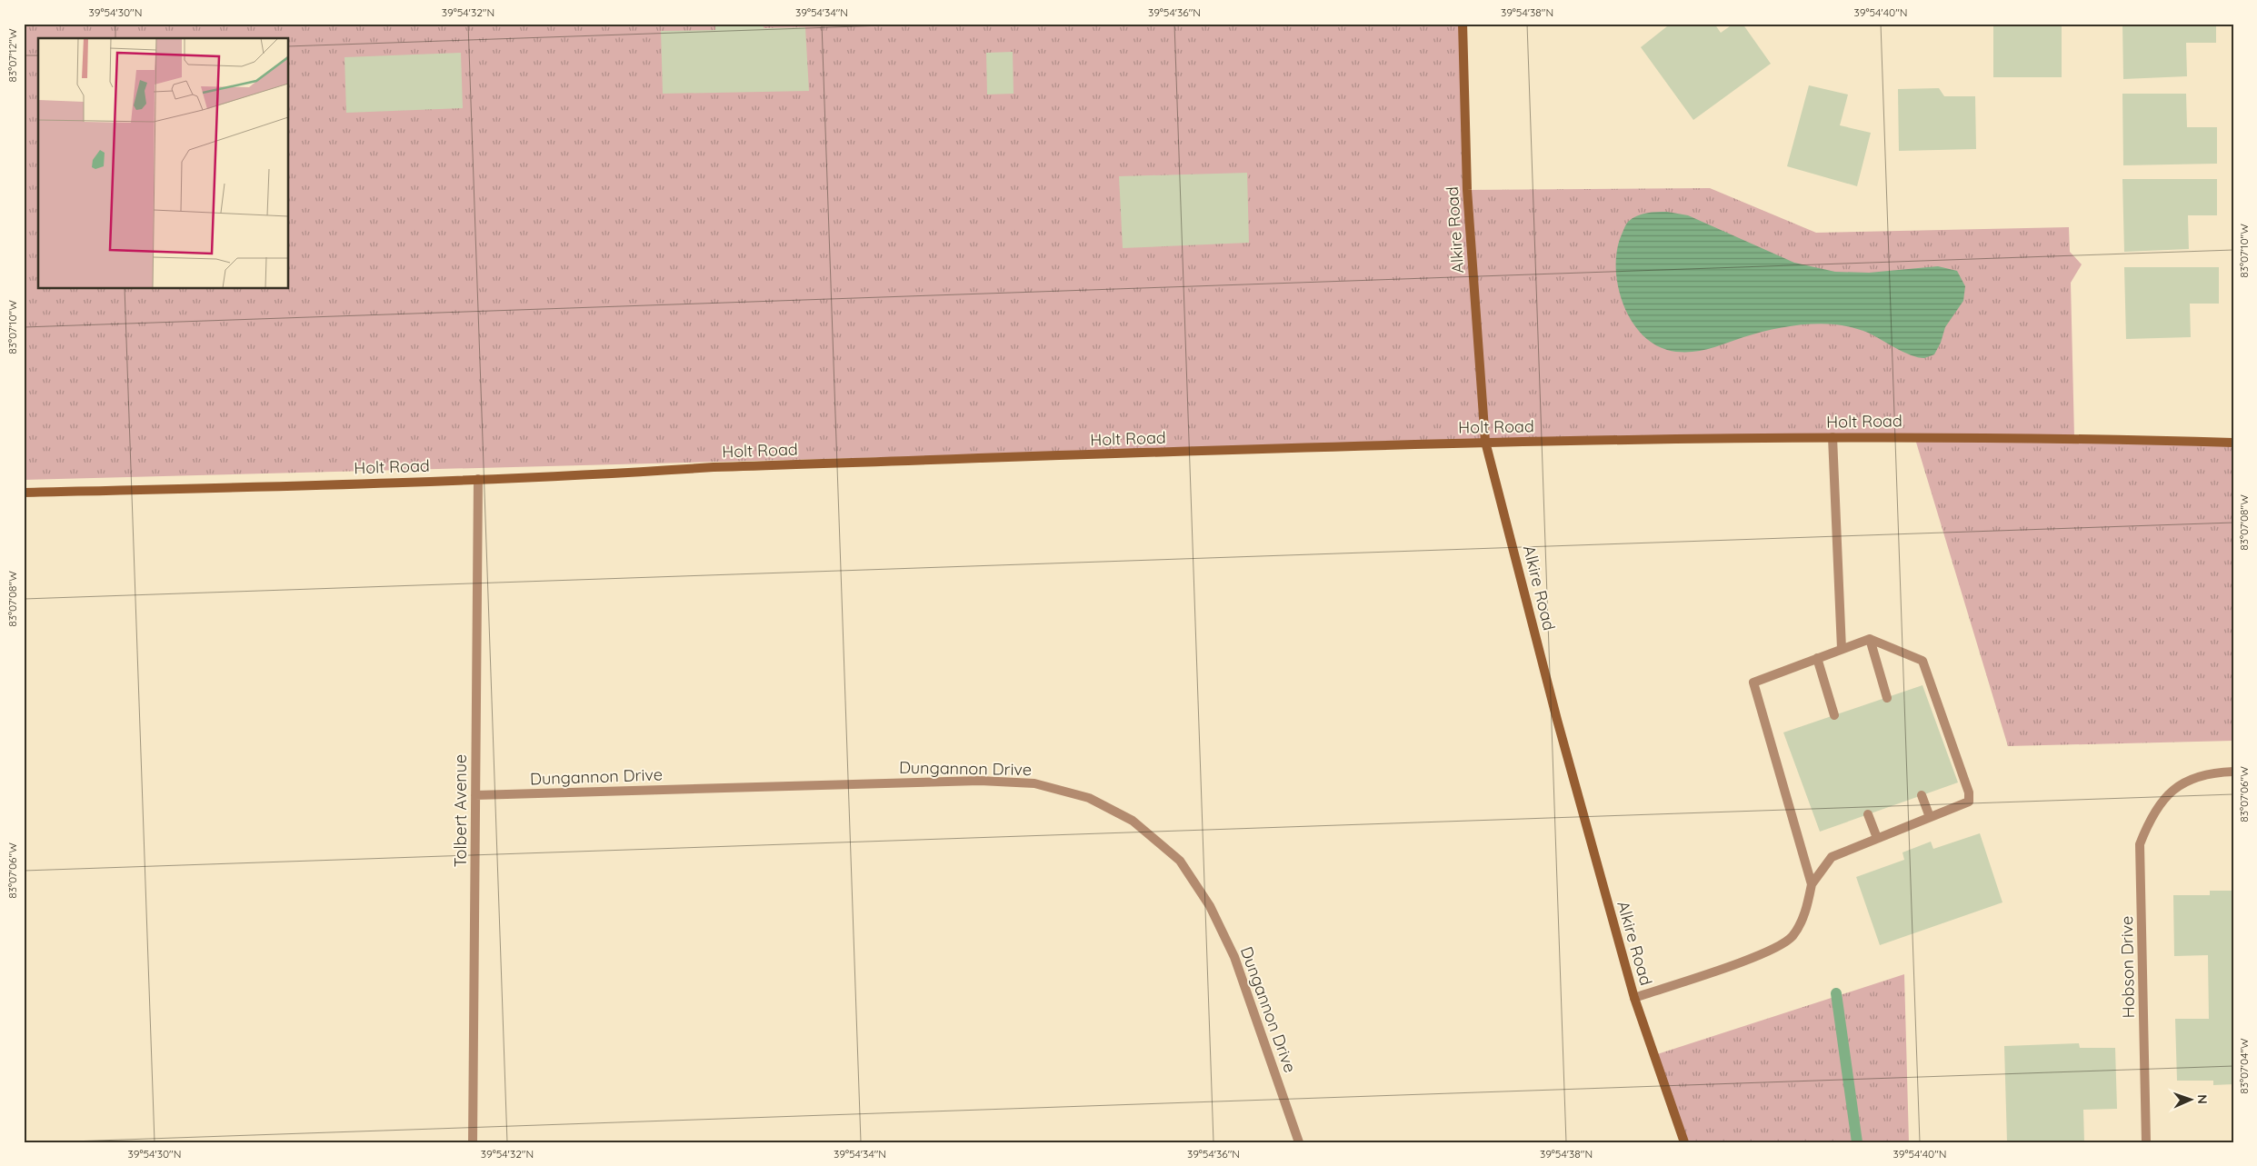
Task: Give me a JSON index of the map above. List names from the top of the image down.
{
  "streets": {
    "main road": ["Alkire Road", "Holt Road"],
    "street": ["Dungannon Drive", "Tolbert Avenue", "Hobson Drive"]
  },
  "crossings": [
    ["Alkire Road", "Holt Road"],
    ["Holt Road", "Tolbert Avenue"],
    ["Dungannon Drive", "Tolbert Avenue"]
  ],
  "north": "right",
  "coordinates": [
    "39°54'30\"N",
    "39°54'32\"N",
    "39°54'34\"N",
    "39°54'36\"N",
    "39°54'38\"N",
    "39°54'40\"N",
    "83°07'12\"W",
    "83°07'10\"W",
    "83°07'08\"W",
    "83°07'06\"W",
    "83°07'04\"W"
  ]
}
